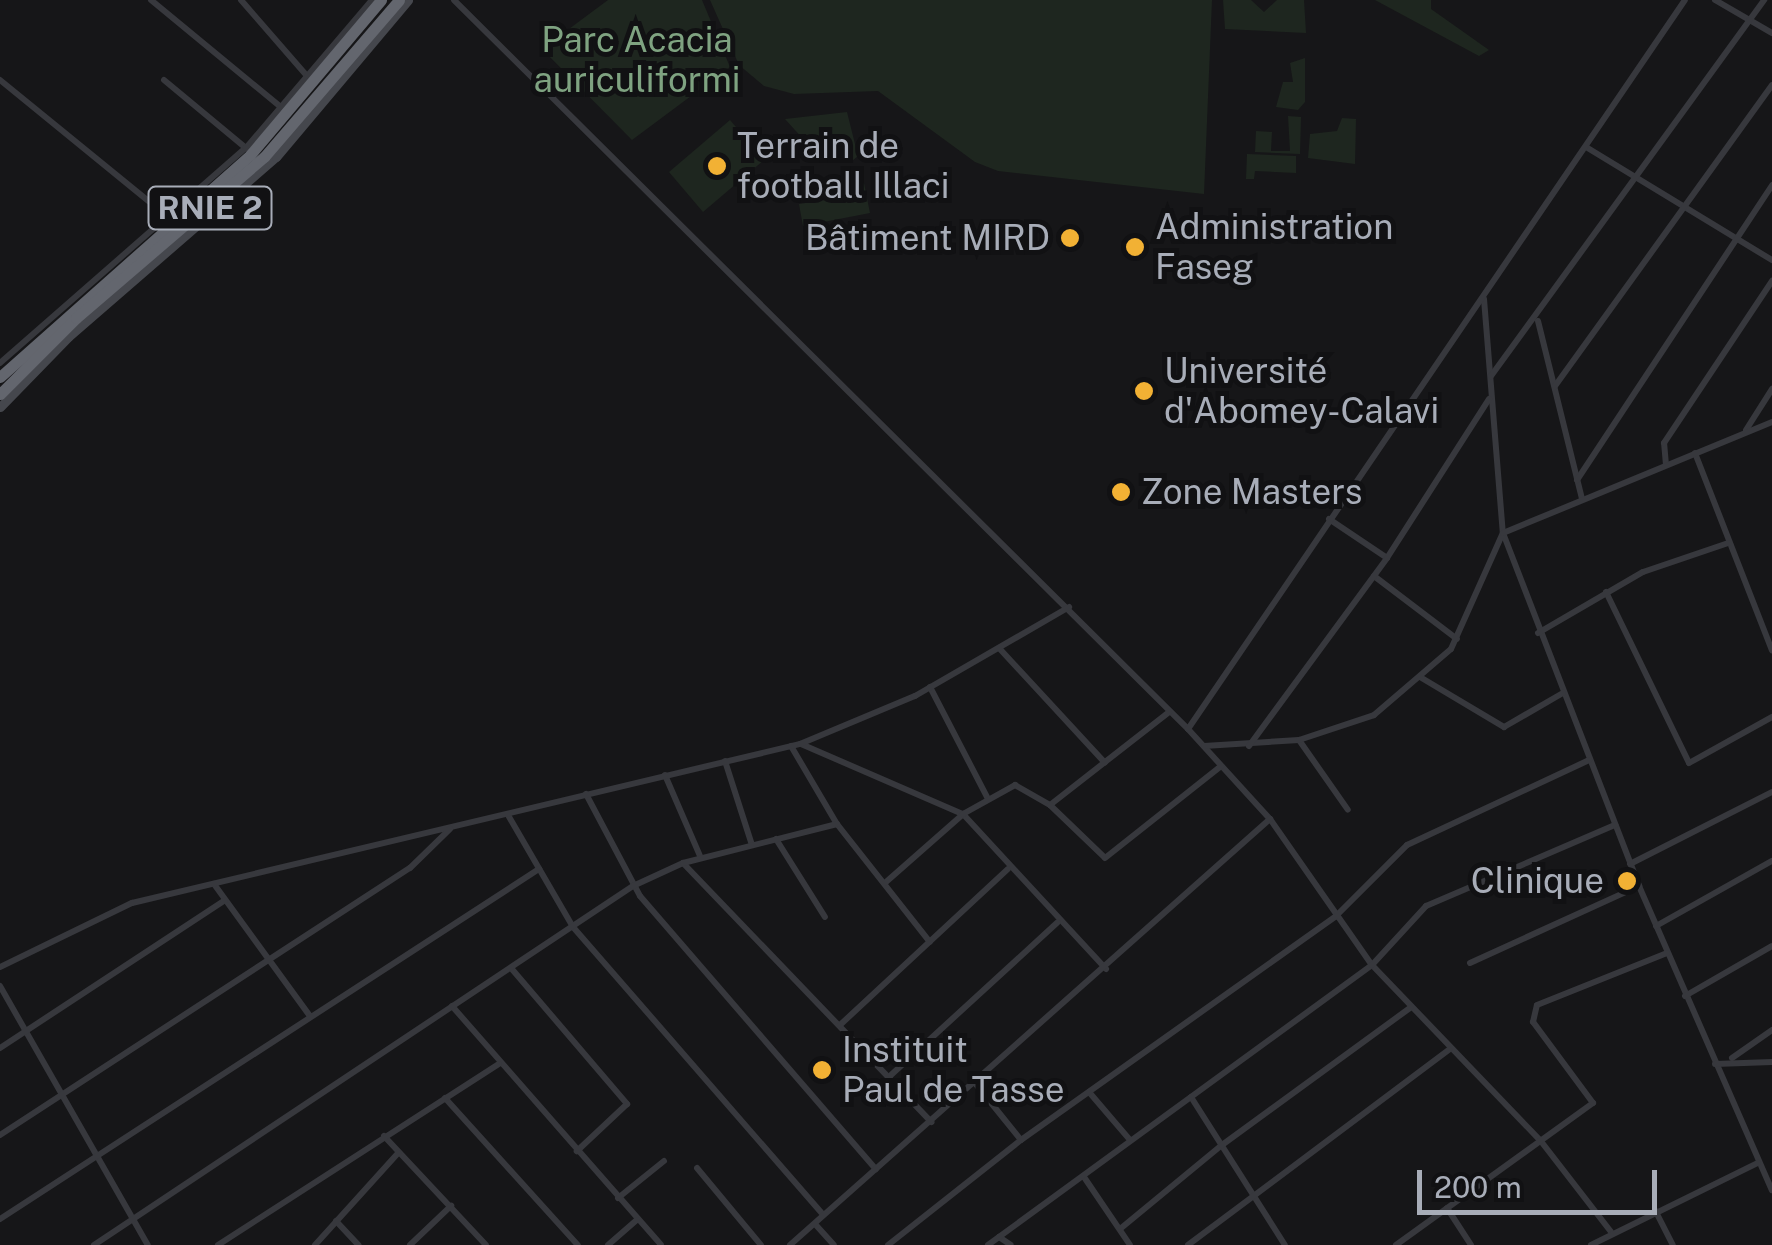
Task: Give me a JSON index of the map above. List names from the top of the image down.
{
  "streets": {
    "highway": ["RNIE 2"]
  },
  "parks": ["Parc Acacia auriculiformi"],
  "places": [
    "Terrain de football Illaci",
    "Bâtiment MIRD",
    "Administration Faseg",
    "Université d'Abomey-Calavi",
    "Zone Masters",
    "Clinique",
    "Instituit Paul de Tasse"
  ],
  "scale_bar": "200 m"
}
